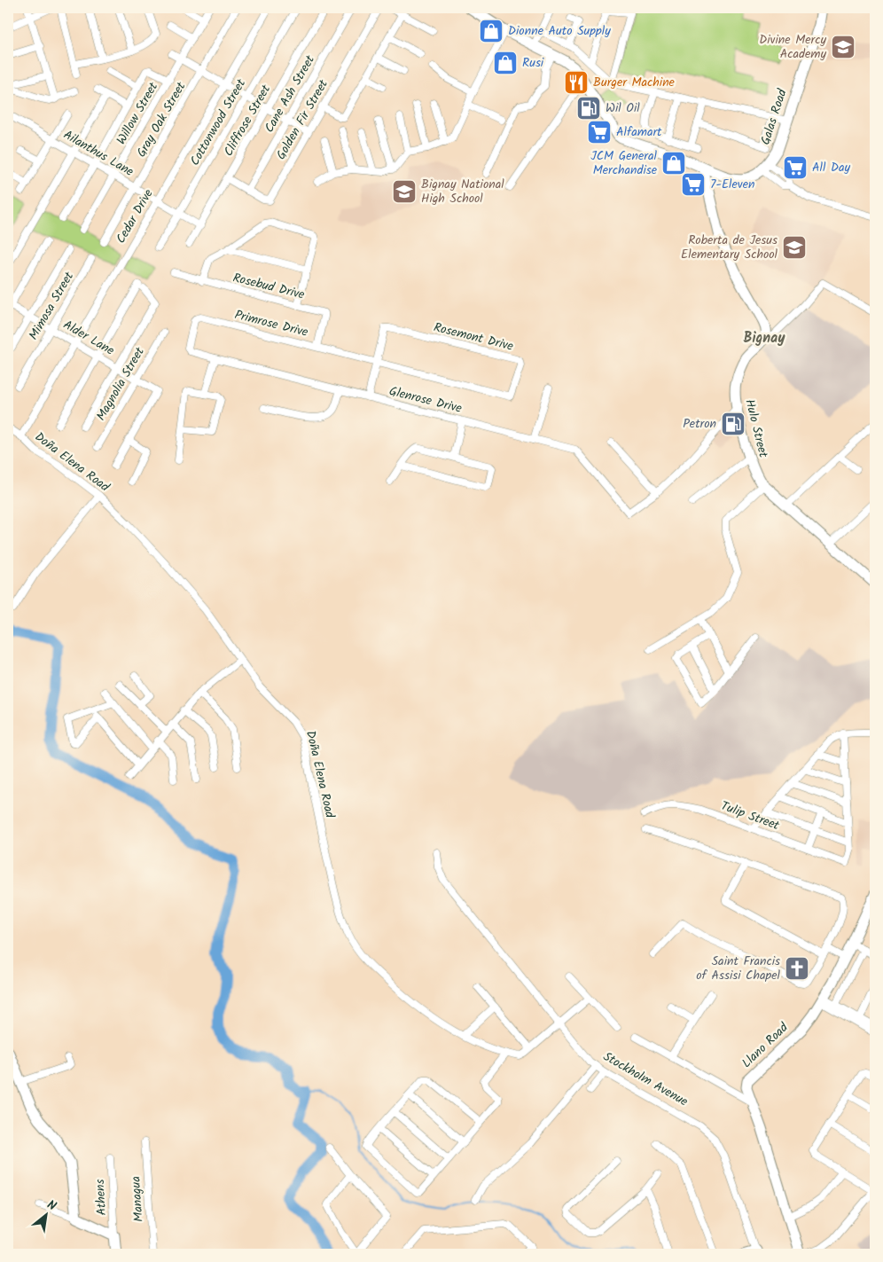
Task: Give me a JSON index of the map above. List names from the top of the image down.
{
  "streets": {
    "main road": ["Galas Road", "Hulo Street", "Llano Road"],
    "street": [
      "Cane Ash Street",
      "Willow Street",
      "Gray Oak Street",
      "Golden Fir Street",
      "Cliffrose Street",
      "Cottonwood Street",
      "Ailanthus Lane",
      "Cedar Drive",
      "Rosebud Drive",
      "Mimosa Street",
      "Primrose Drive",
      "Rosemont Drive",
      "Alder Lane",
      "Magnolia Street",
      "Glenrose Drive",
      "Doña Elena Road",
      "Tulip Street",
      "Stockholm Avenue",
      "Athens",
      "Managua"
    ]
  },
  "crossings": [
    ["Cane Ash Street", "Golden Fir Street"],
    ["Willow Street", "Ailanthus Lane"],
    ["Gray Oak Street", "Ailanthus Lane"],
    ["Golden Fir Street", "Cliffrose Street"],
    ["Cliffrose Street", "Ailanthus Lane"],
    ["Cottonwood Street", "Ailanthus Lane"],
    ["Ailanthus Lane", "Cedar Drive"],
    ["Cedar Drive", "Alder Lane"],
    ["Cedar Drive", "Doña Elena Road"],
    ["Rosebud Drive", "Primrose Drive"],
    ["Mimosa Street", "Alder Lane"],
    ["Primrose Drive", "Rosemont Drive"],
    ["Primrose Drive", "Glenrose Drive"],
    ["Alder Lane", "Magnolia Street"]
  ],
  "districts": ["Bignay"],
  "places": {
    "shop": ["Dionne Auto Supply", "Rusi", "JCM General Merchandise"],
    "school or university": ["Divine Mercy Academy", "Bignay National High School", "Roberta de Jesus Elementary School"],
    "restaurant": ["Burger Machine"],
    "fuel station": ["Wil Oil", "Petron"],
    "supermarket": ["Alfamart", "All Day", "7-Eleven"],
    "church": ["Saint Francis of Assisi Chapel"]
  },
  "north": "top right"
}
